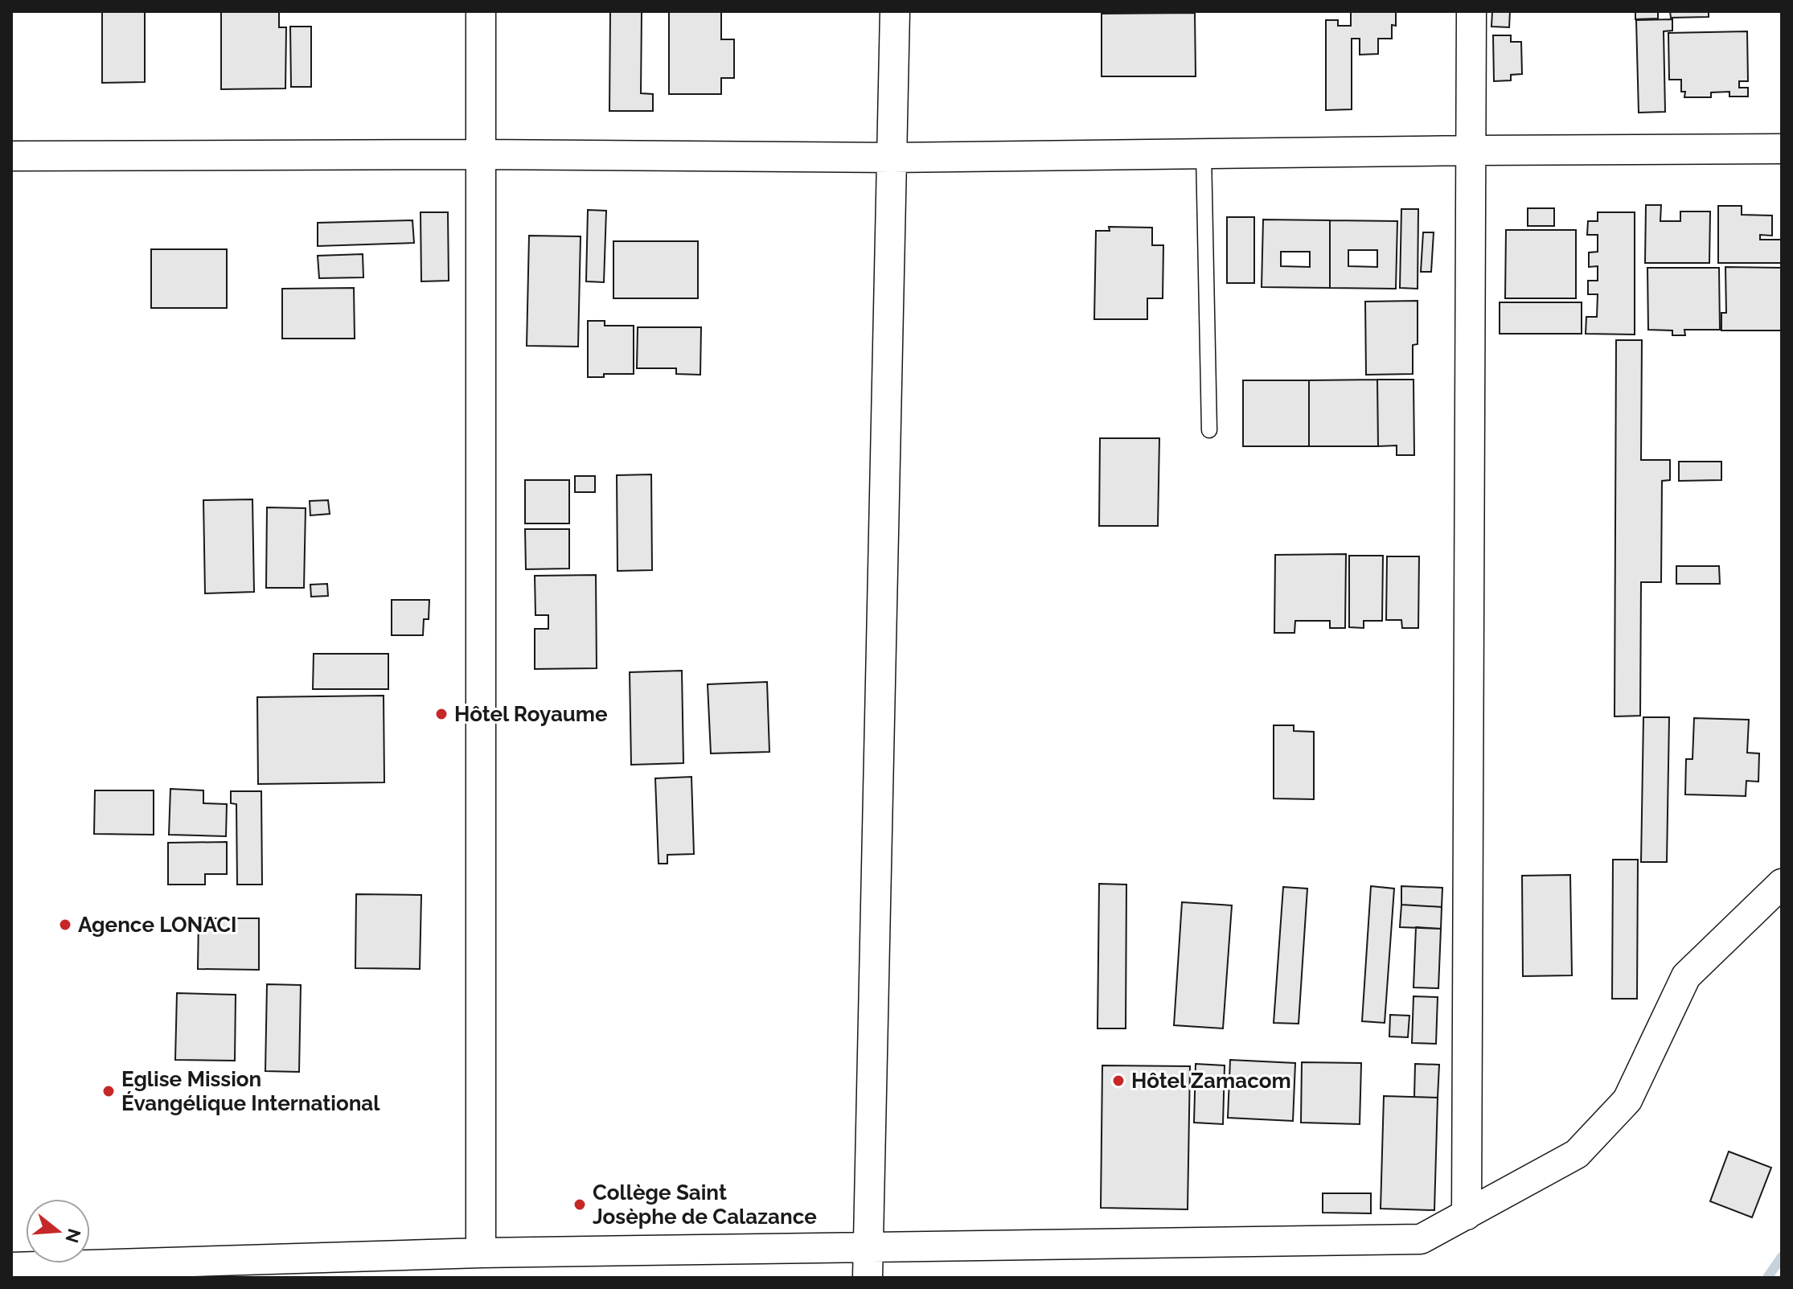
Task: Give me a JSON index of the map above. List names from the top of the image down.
{
  "places": [
    "Hôtel Royaume",
    "Agence LONACI",
    "Hôtel Zamacom",
    "Eglise Mission Évangélique International",
    "Collège Saint Josèphe de Calazance"
  ],
  "north": "right"
}
